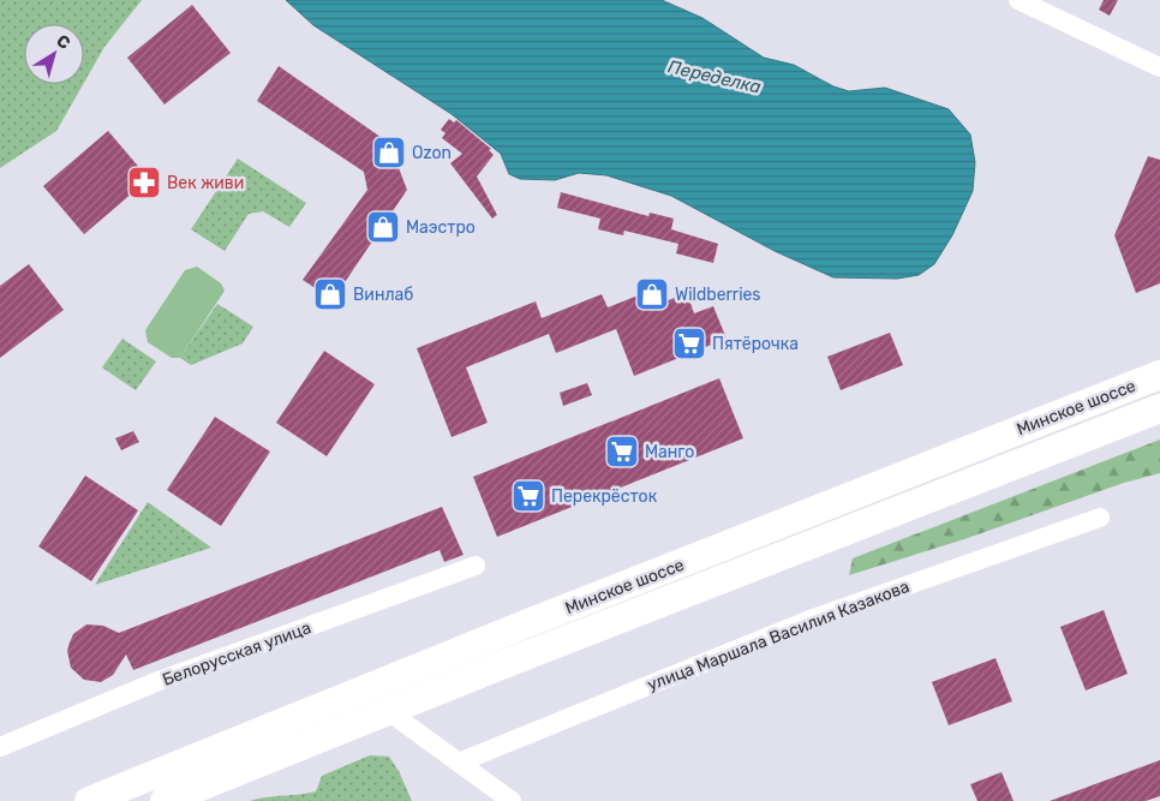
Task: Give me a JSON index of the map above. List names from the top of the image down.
{
  "streets": {
    "highway": ["Минское шоссе"],
    "street": ["улица Маршала Василия Казакова", "Белорусская улица"]
  },
  "water": ["Переделка"],
  "places": {
    "shop": [
      "Ozon",
      "Маэстро",
      "Винлаб",
      "Wildberries"
    ],
    "pharmacy": ["Век живи"],
    "supermarket": ["Пятёрочка", "Манго", "Перекрёсток"]
  },
  "north": "top right"
}
